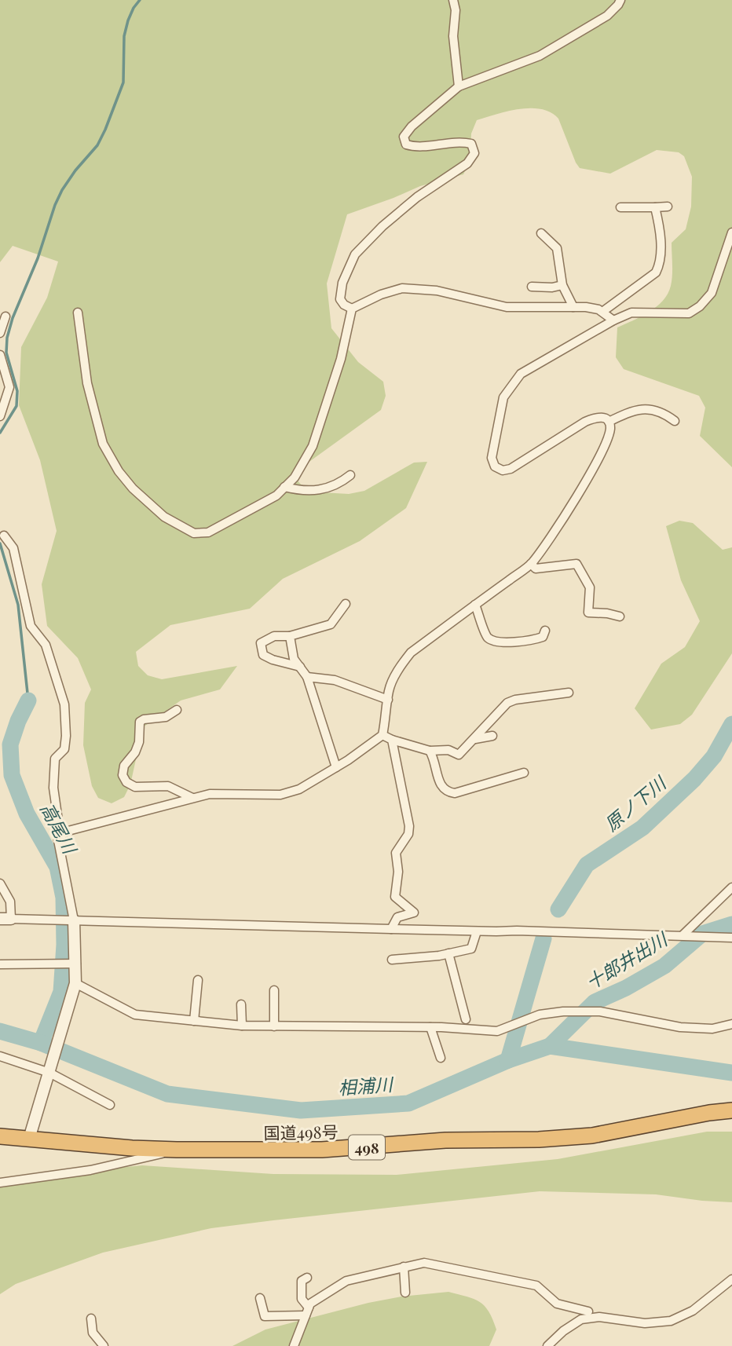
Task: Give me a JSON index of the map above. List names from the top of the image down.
{
  "streets": {
    "highway": ["国道498号", "498"]
  },
  "water": [
    "原ノ下川",
    "高尾川",
    "十郎井出川",
    "相浦川"
  ]
}
